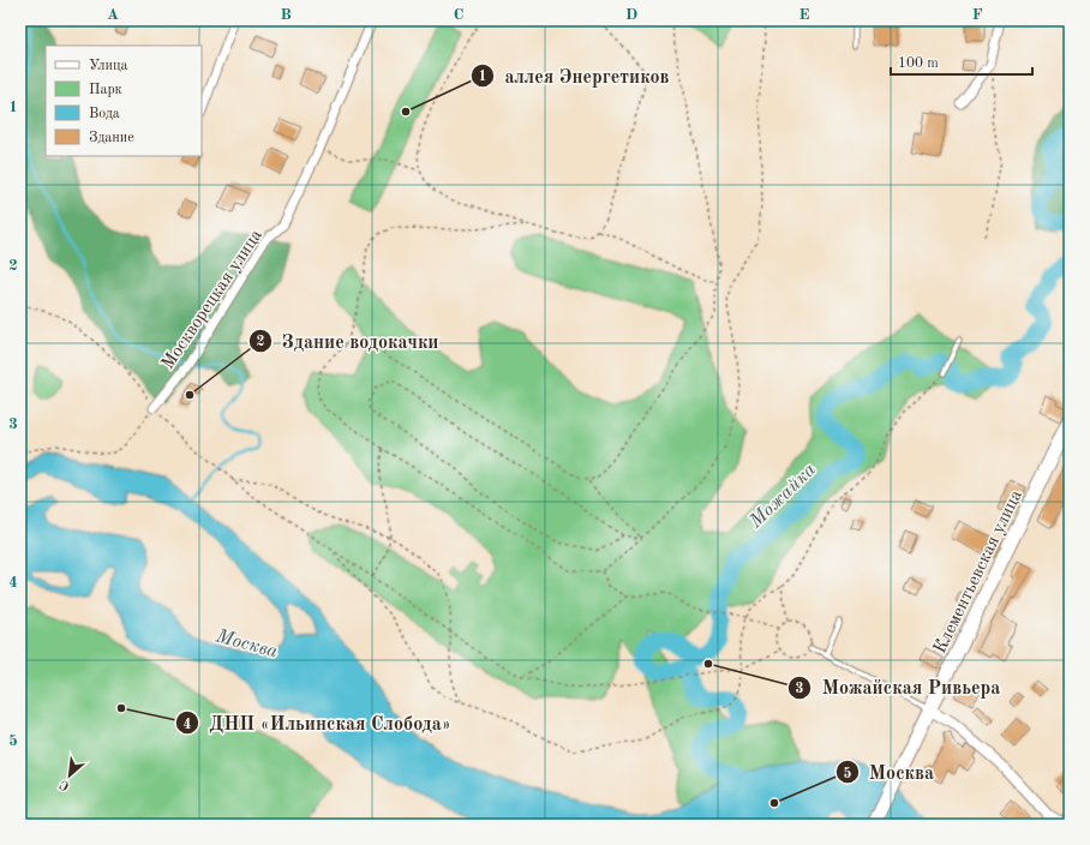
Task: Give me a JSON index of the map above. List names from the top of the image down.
{
  "streets": {
    "main road": ["Клементьевская улица"],
    "street": ["Москворецкая улица"]
  },
  "water": ["Можайка", "Москва"],
  "places": [
    "аллея Энергетиков",
    "Здание водокачки",
    "Можайская Ривьера",
    "ДНП «Ильинская Слобода»",
    "Москва"
  ],
  "legend": [
    "Улица",
    "Парк",
    "Вода",
    "Здание"
  ],
  "scale_bar": "100 m",
  "north": "bottom left",
  "grid": {
    "columns": [
      "A",
      "B",
      "C",
      "D",
      "E",
      "F"
    ],
    "rows": [
      "1",
      "2",
      "3",
      "4",
      "5"
    ]
  }
}
